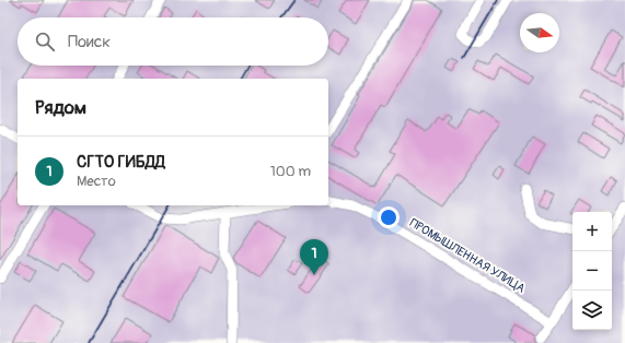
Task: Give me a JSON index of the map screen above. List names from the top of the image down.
{
  "streets": {
    "street": ["ПРОМЫШЛЕННАЯ УЛИЦА"]
  },
  "north": "right",
  "page": {
    "search": "Поиск",
    "heading": "Рядом",
    "list": [
      {
        "mark": "1",
        "name": "СГТО ГИБДД",
        "note": "Место",
        "value": "100 m"
      }
    ],
    "map_buttons": ["+", "−"],
    "pins": "1"
  }
}
